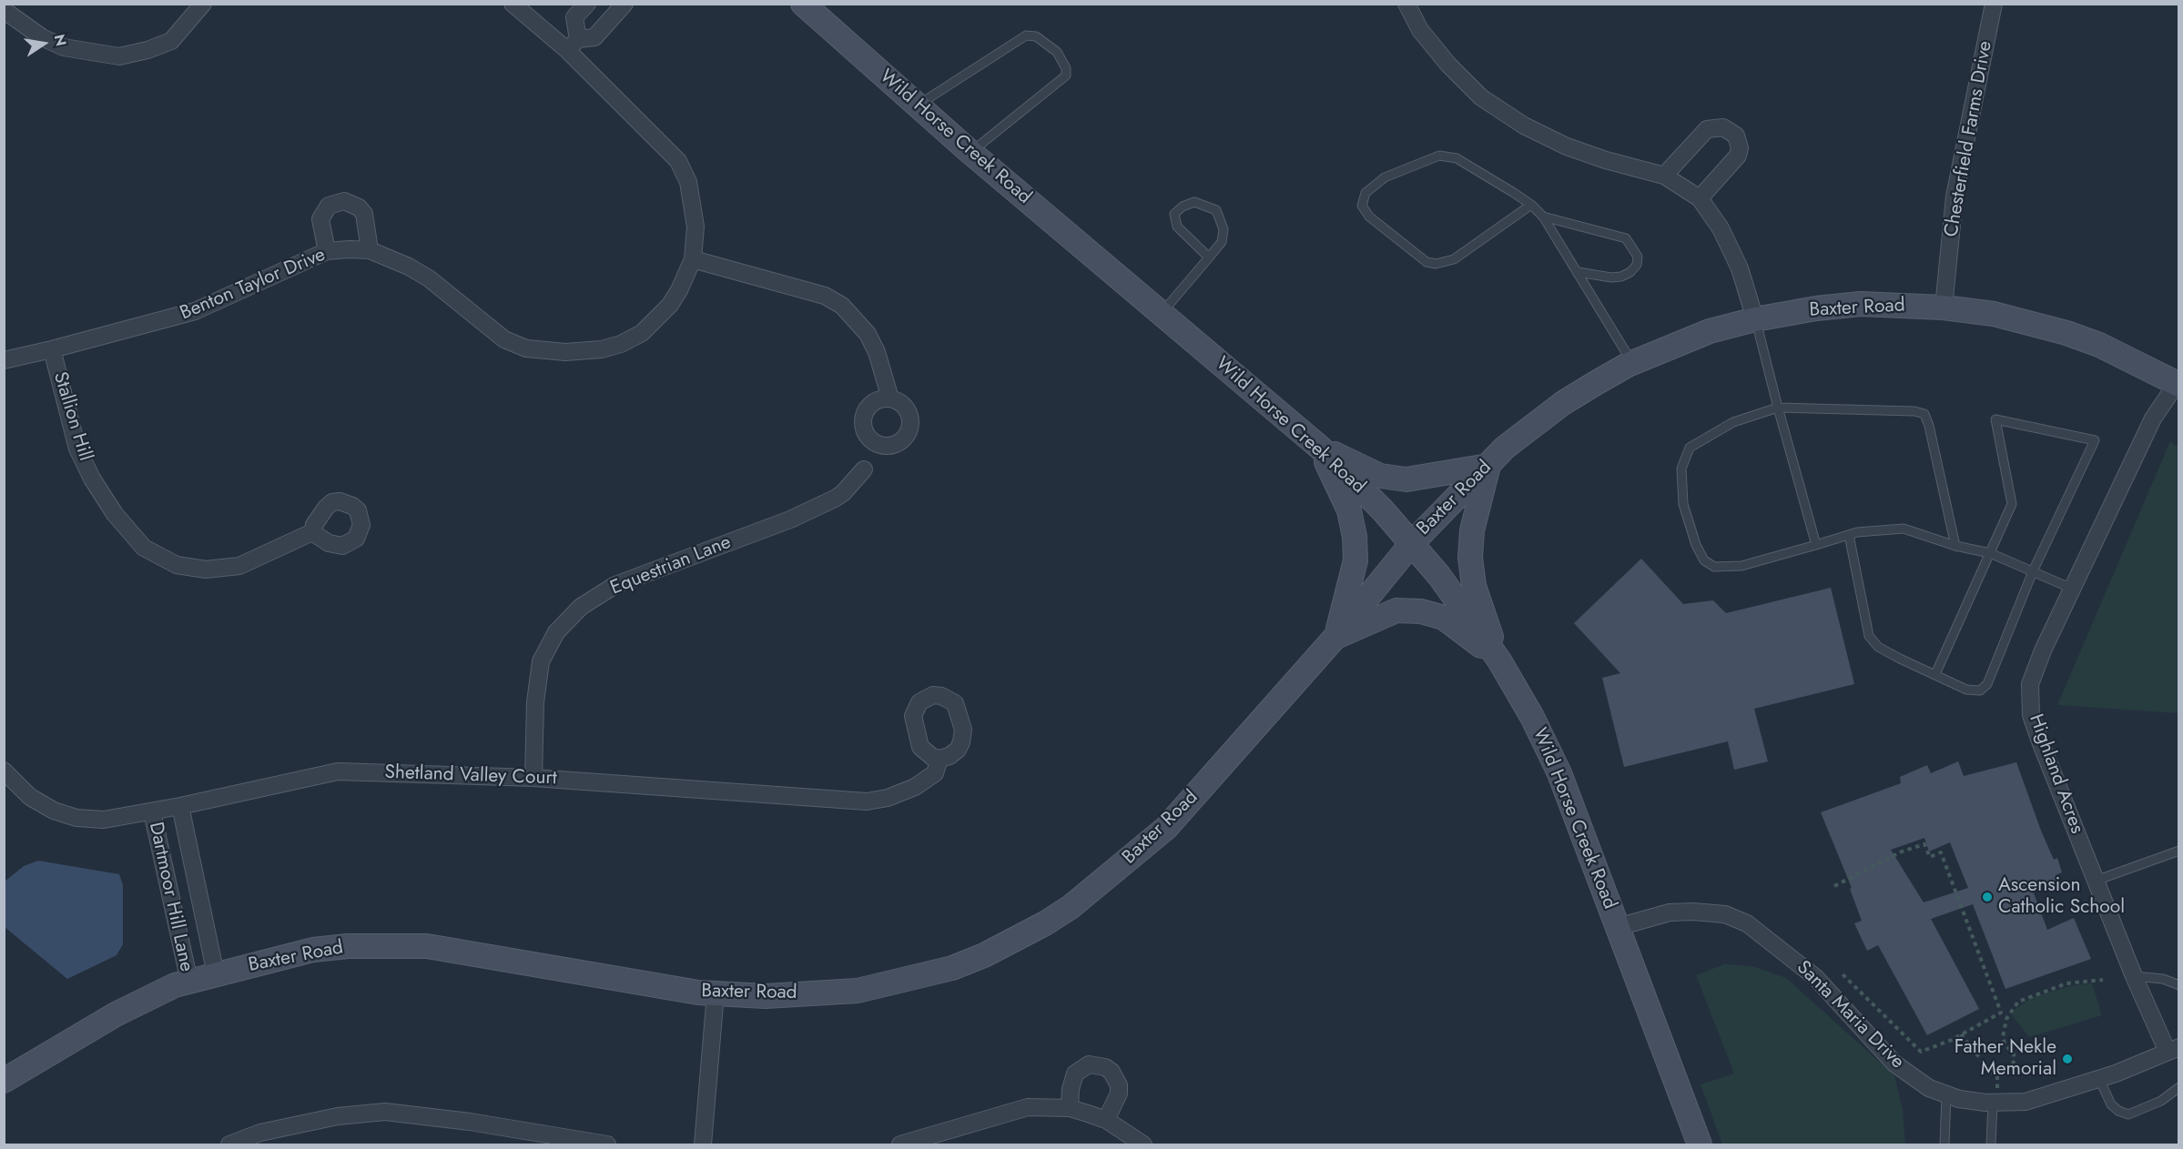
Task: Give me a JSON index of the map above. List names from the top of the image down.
{
  "streets": {
    "main road": ["Wild Horse Creek Road", "Baxter Road"],
    "street": [
      "Chesterfield Farms Drive",
      "Benton Taylor Drive",
      "Stallion Hill",
      "Equestrian Lane",
      "Highland Acres",
      "Shetland Valley Court",
      "Dartmoor Hill Lane",
      "Santa Maria Drive"
    ]
  },
  "crossings": [
    ["Wild Horse Creek Road", "Baxter Road"],
    ["Wild Horse Creek Road", "Santa Maria Drive"],
    ["Chesterfield Farms Drive", "Baxter Road"],
    ["Benton Taylor Drive", "Stallion Hill"],
    ["Baxter Road", "Highland Acres"],
    ["Baxter Road", "Dartmoor Hill Lane"],
    ["Equestrian Lane", "Shetland Valley Court"],
    ["Highland Acres", "Santa Maria Drive"],
    ["Shetland Valley Court", "Dartmoor Hill Lane"]
  ],
  "places": ["Ascension Catholic School", "Father Nekle Memorial"],
  "north": "right"
}
